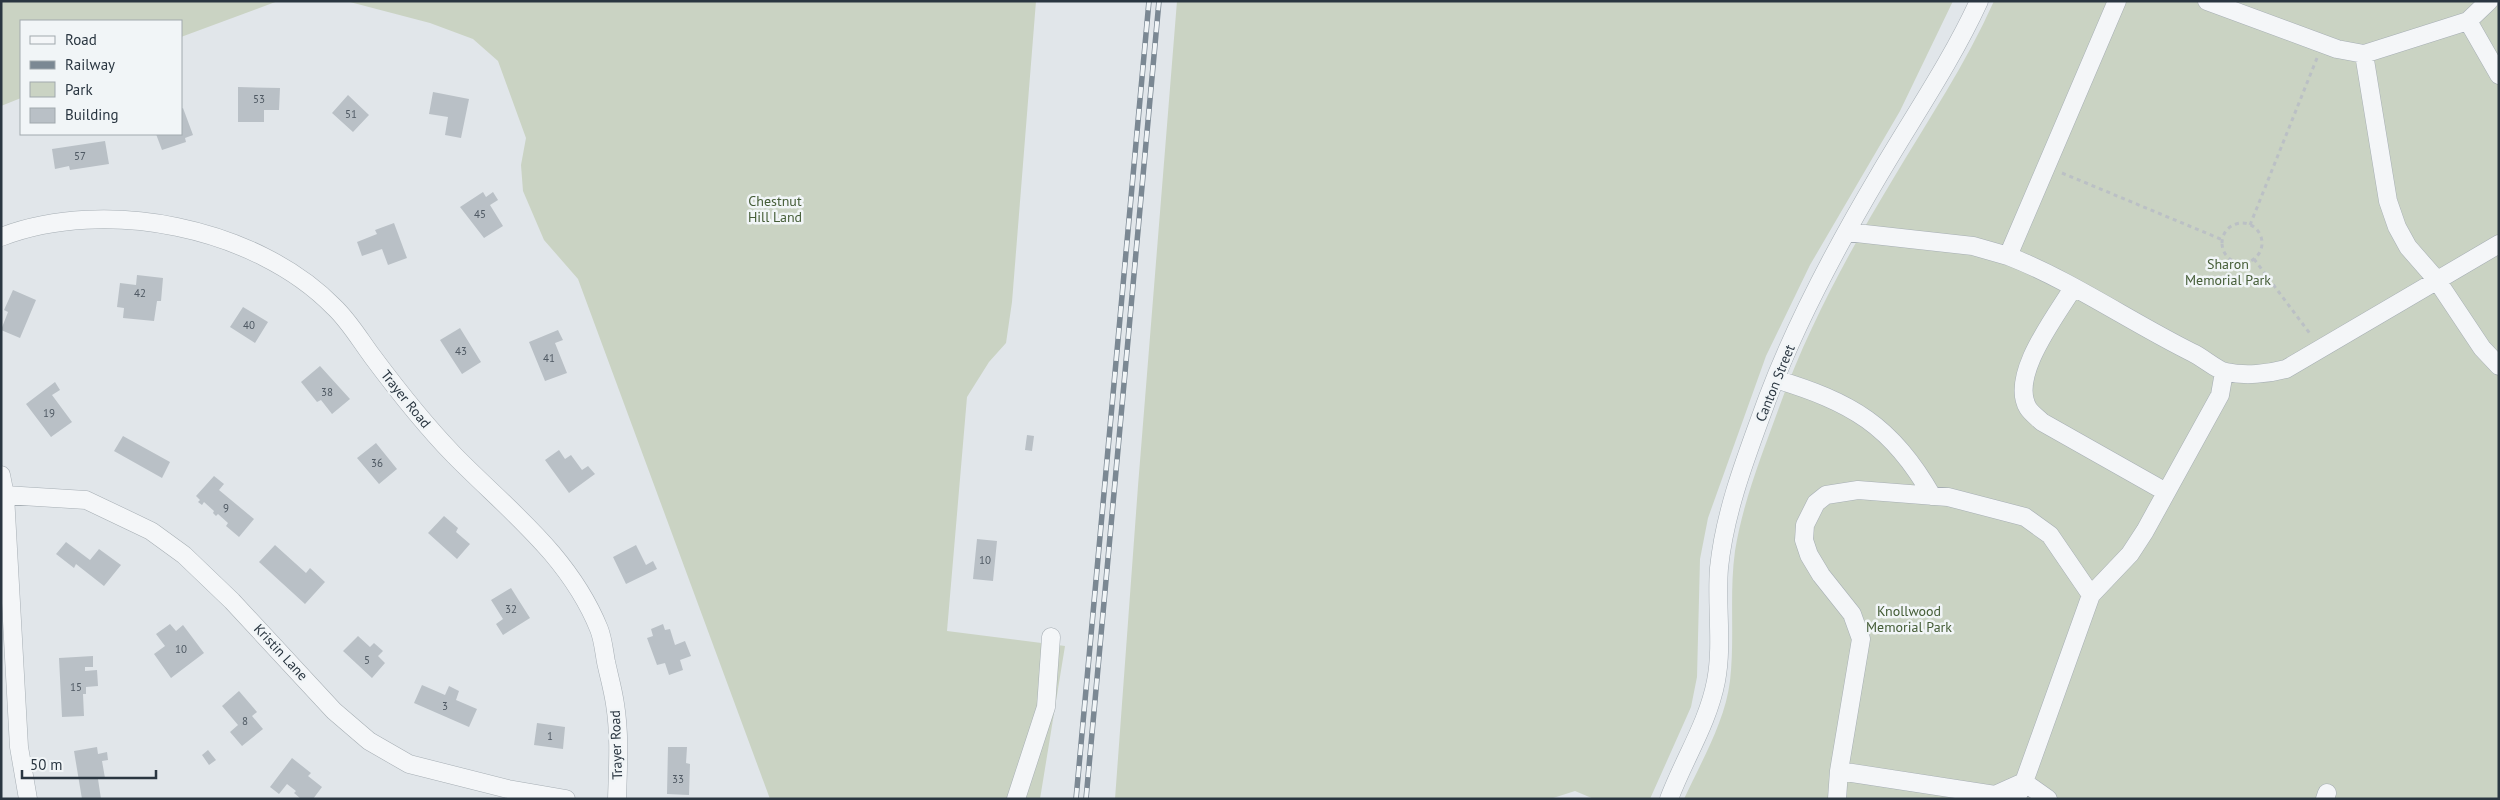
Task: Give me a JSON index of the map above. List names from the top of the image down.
{
  "streets": {
    "street": ["Canton Street", "Trayer Road", "Kristin Lane"]
  },
  "parks": ["Chestnut Hill Land", "Sharon Memorial Park", "Knollwood Memorial Park"],
  "house_numbers": [
    "53",
    "51",
    "57",
    "45",
    "42",
    "40",
    "43",
    "41",
    "38",
    "19",
    "36",
    "9",
    "10",
    "32",
    "10",
    "5",
    "15",
    "3",
    "8",
    "1",
    "33"
  ],
  "legend": [
    "Road",
    "Railway",
    "Park",
    "Building"
  ],
  "scale_bar": "50 m"
}
